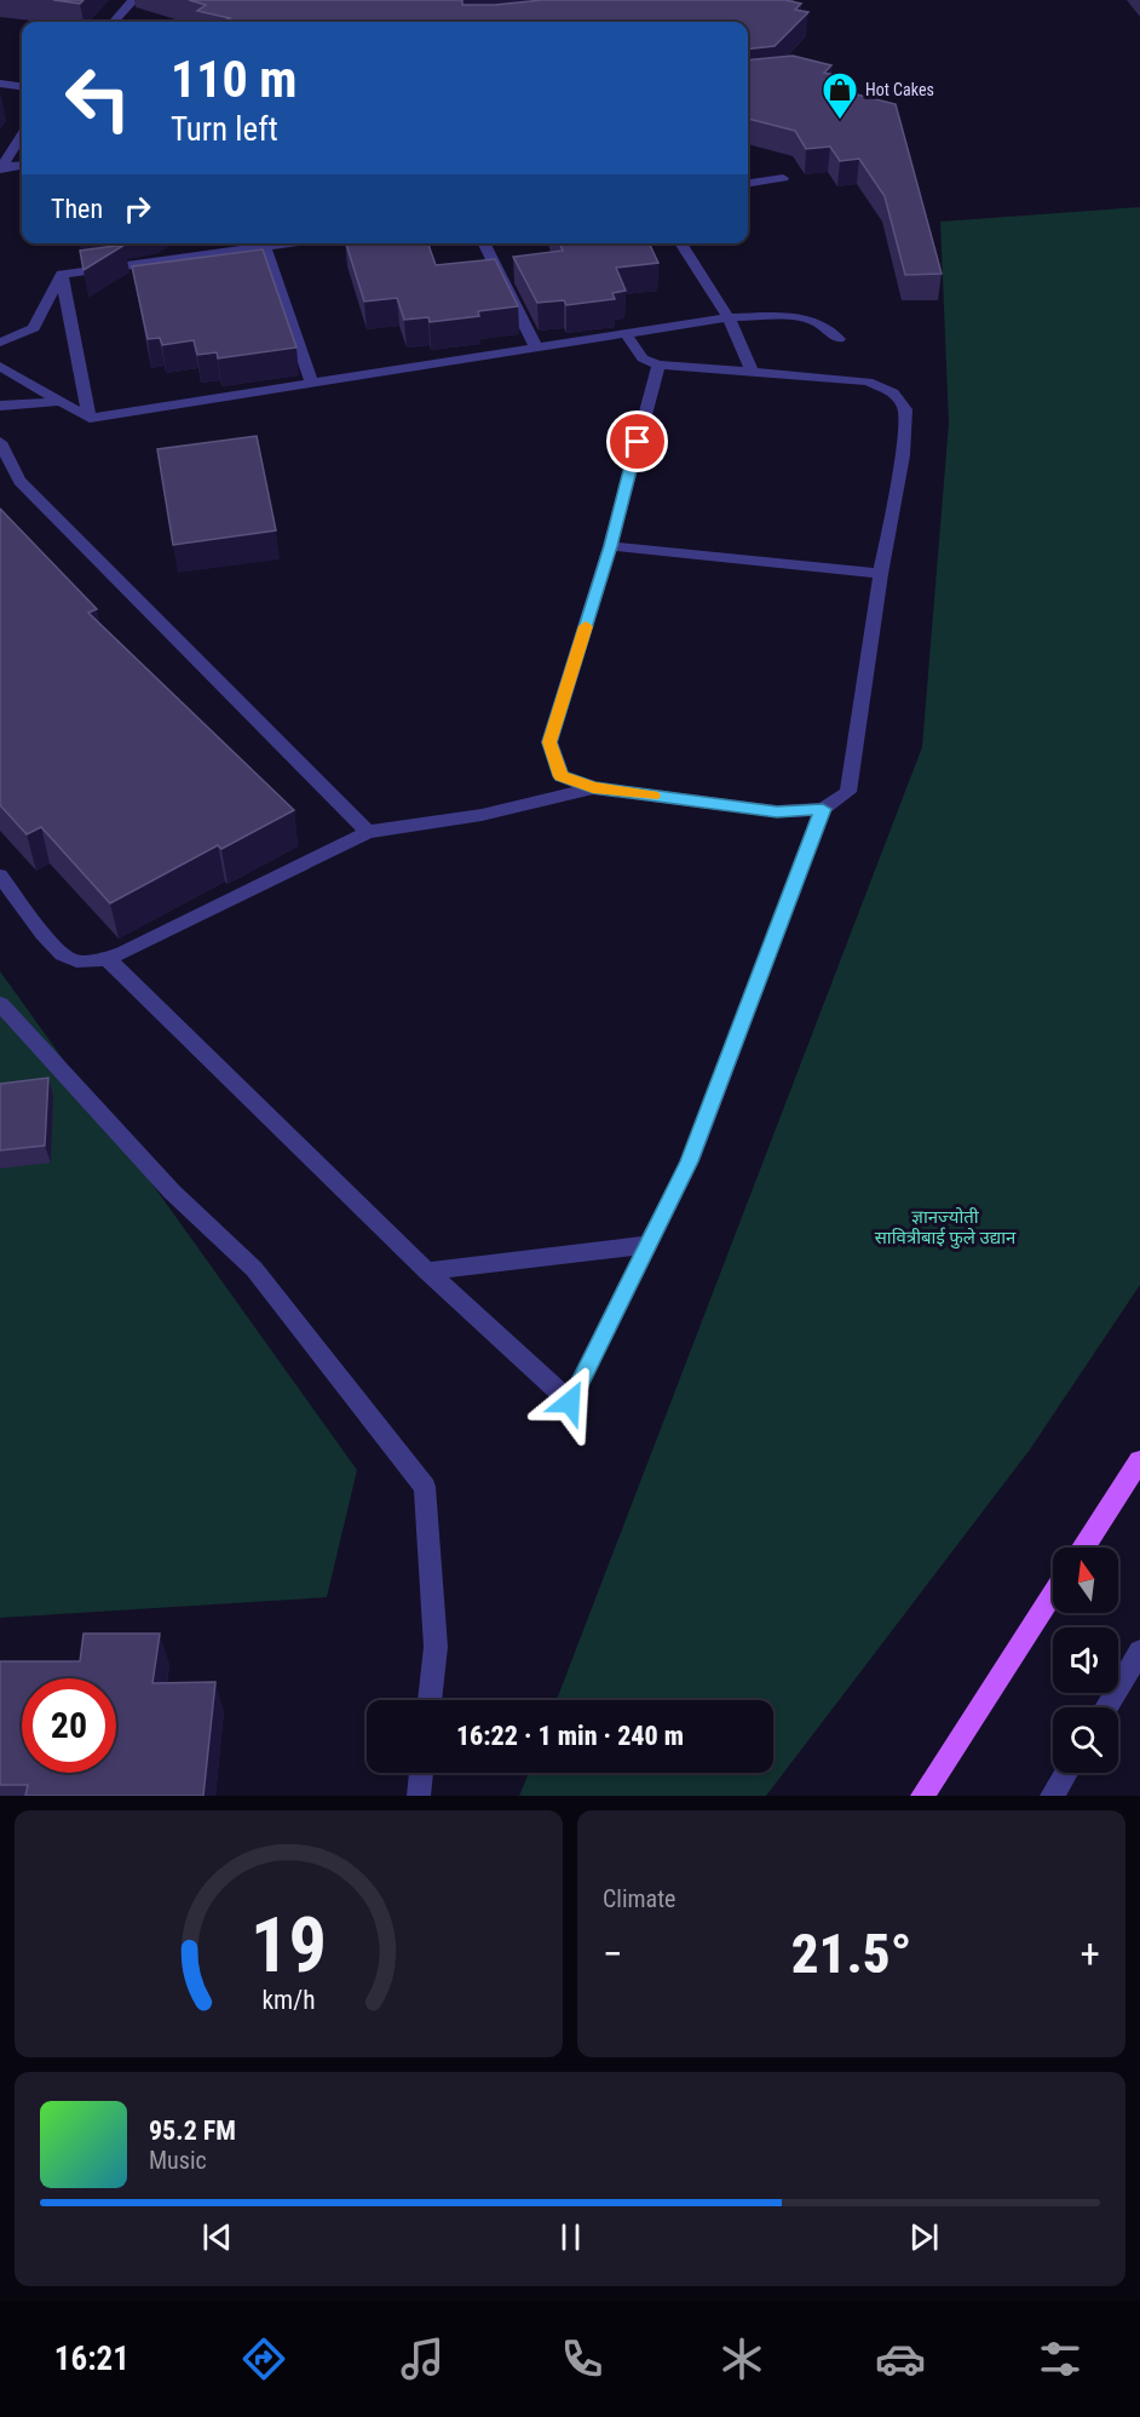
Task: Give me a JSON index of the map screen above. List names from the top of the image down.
{
  "parks": ["ज्ञानज्योती सावित्रीबाई फुले उद्यान"],
  "places": {
    "shop": ["Hot Cakes"]
  },
  "north": "top",
  "page": {
    "turn": ["110 m", "Turn left"],
    "then": "Then",
    "limit": "20",
    "trip": "16:22 · 1 min · 240 m",
    "tile": "Climate",
    "heat": ["−", "21.5°", "+"],
    "song": ["95.2 FM", "Music"],
    "tabs": "16:21",
    "gauge": ["19", "km/h"]
  }
}
